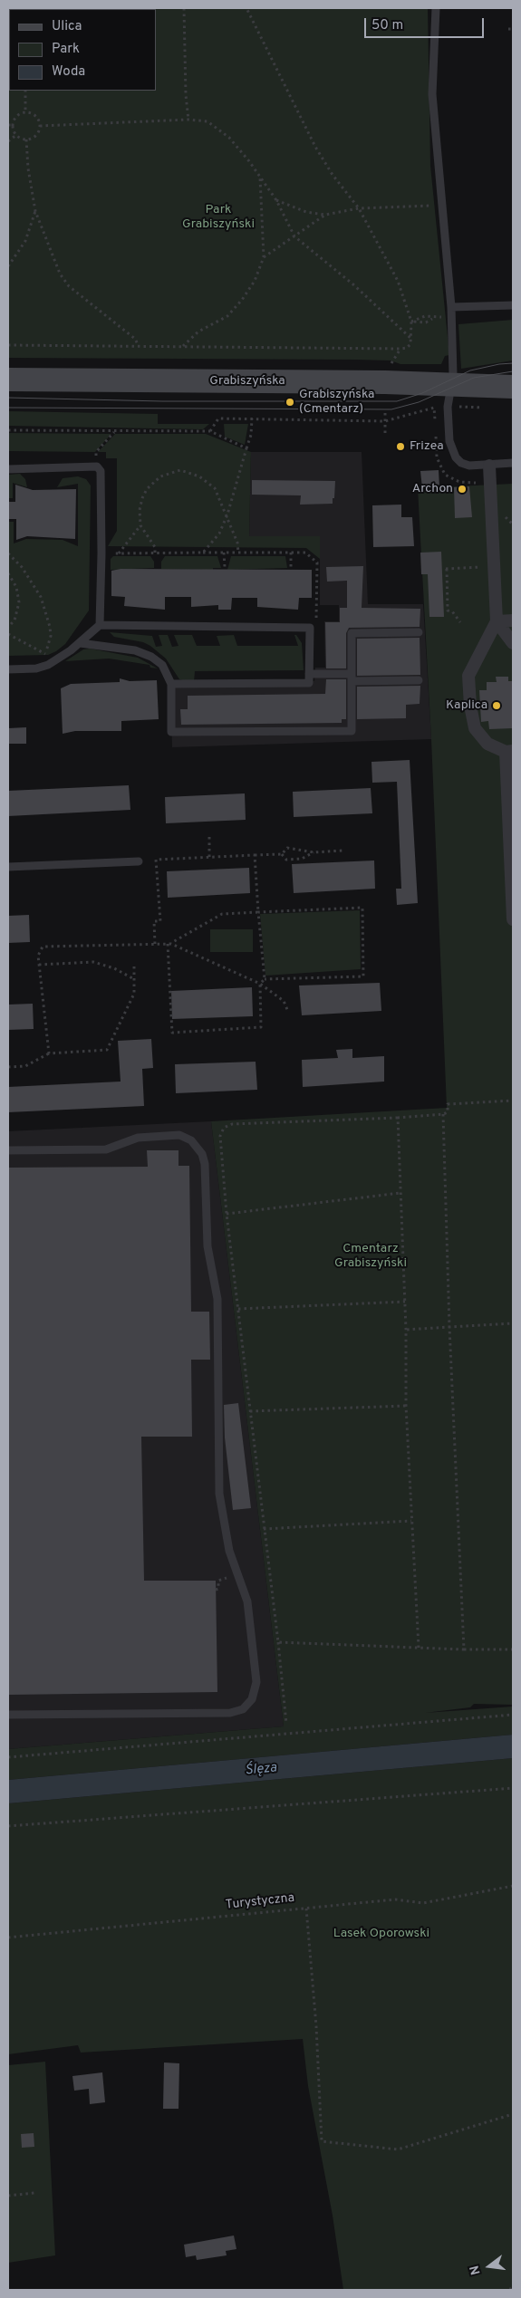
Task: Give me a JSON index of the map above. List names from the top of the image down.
{
  "streets": {
    "main road": ["Grabiszyńska"],
    "path": ["Turystyczna"]
  },
  "water": ["Ślęza"],
  "parks": ["Park Grabiszyński", "Cmentarz Grabiszyński", "Lasek Oporowski"],
  "places": [
    "Grabiszyńska (Cmentarz)",
    "Frizea",
    "Archon",
    "Kaplica"
  ],
  "legend": ["Ulica", "Park", "Woda"],
  "scale_bar": "50 m",
  "north": "left"
}
